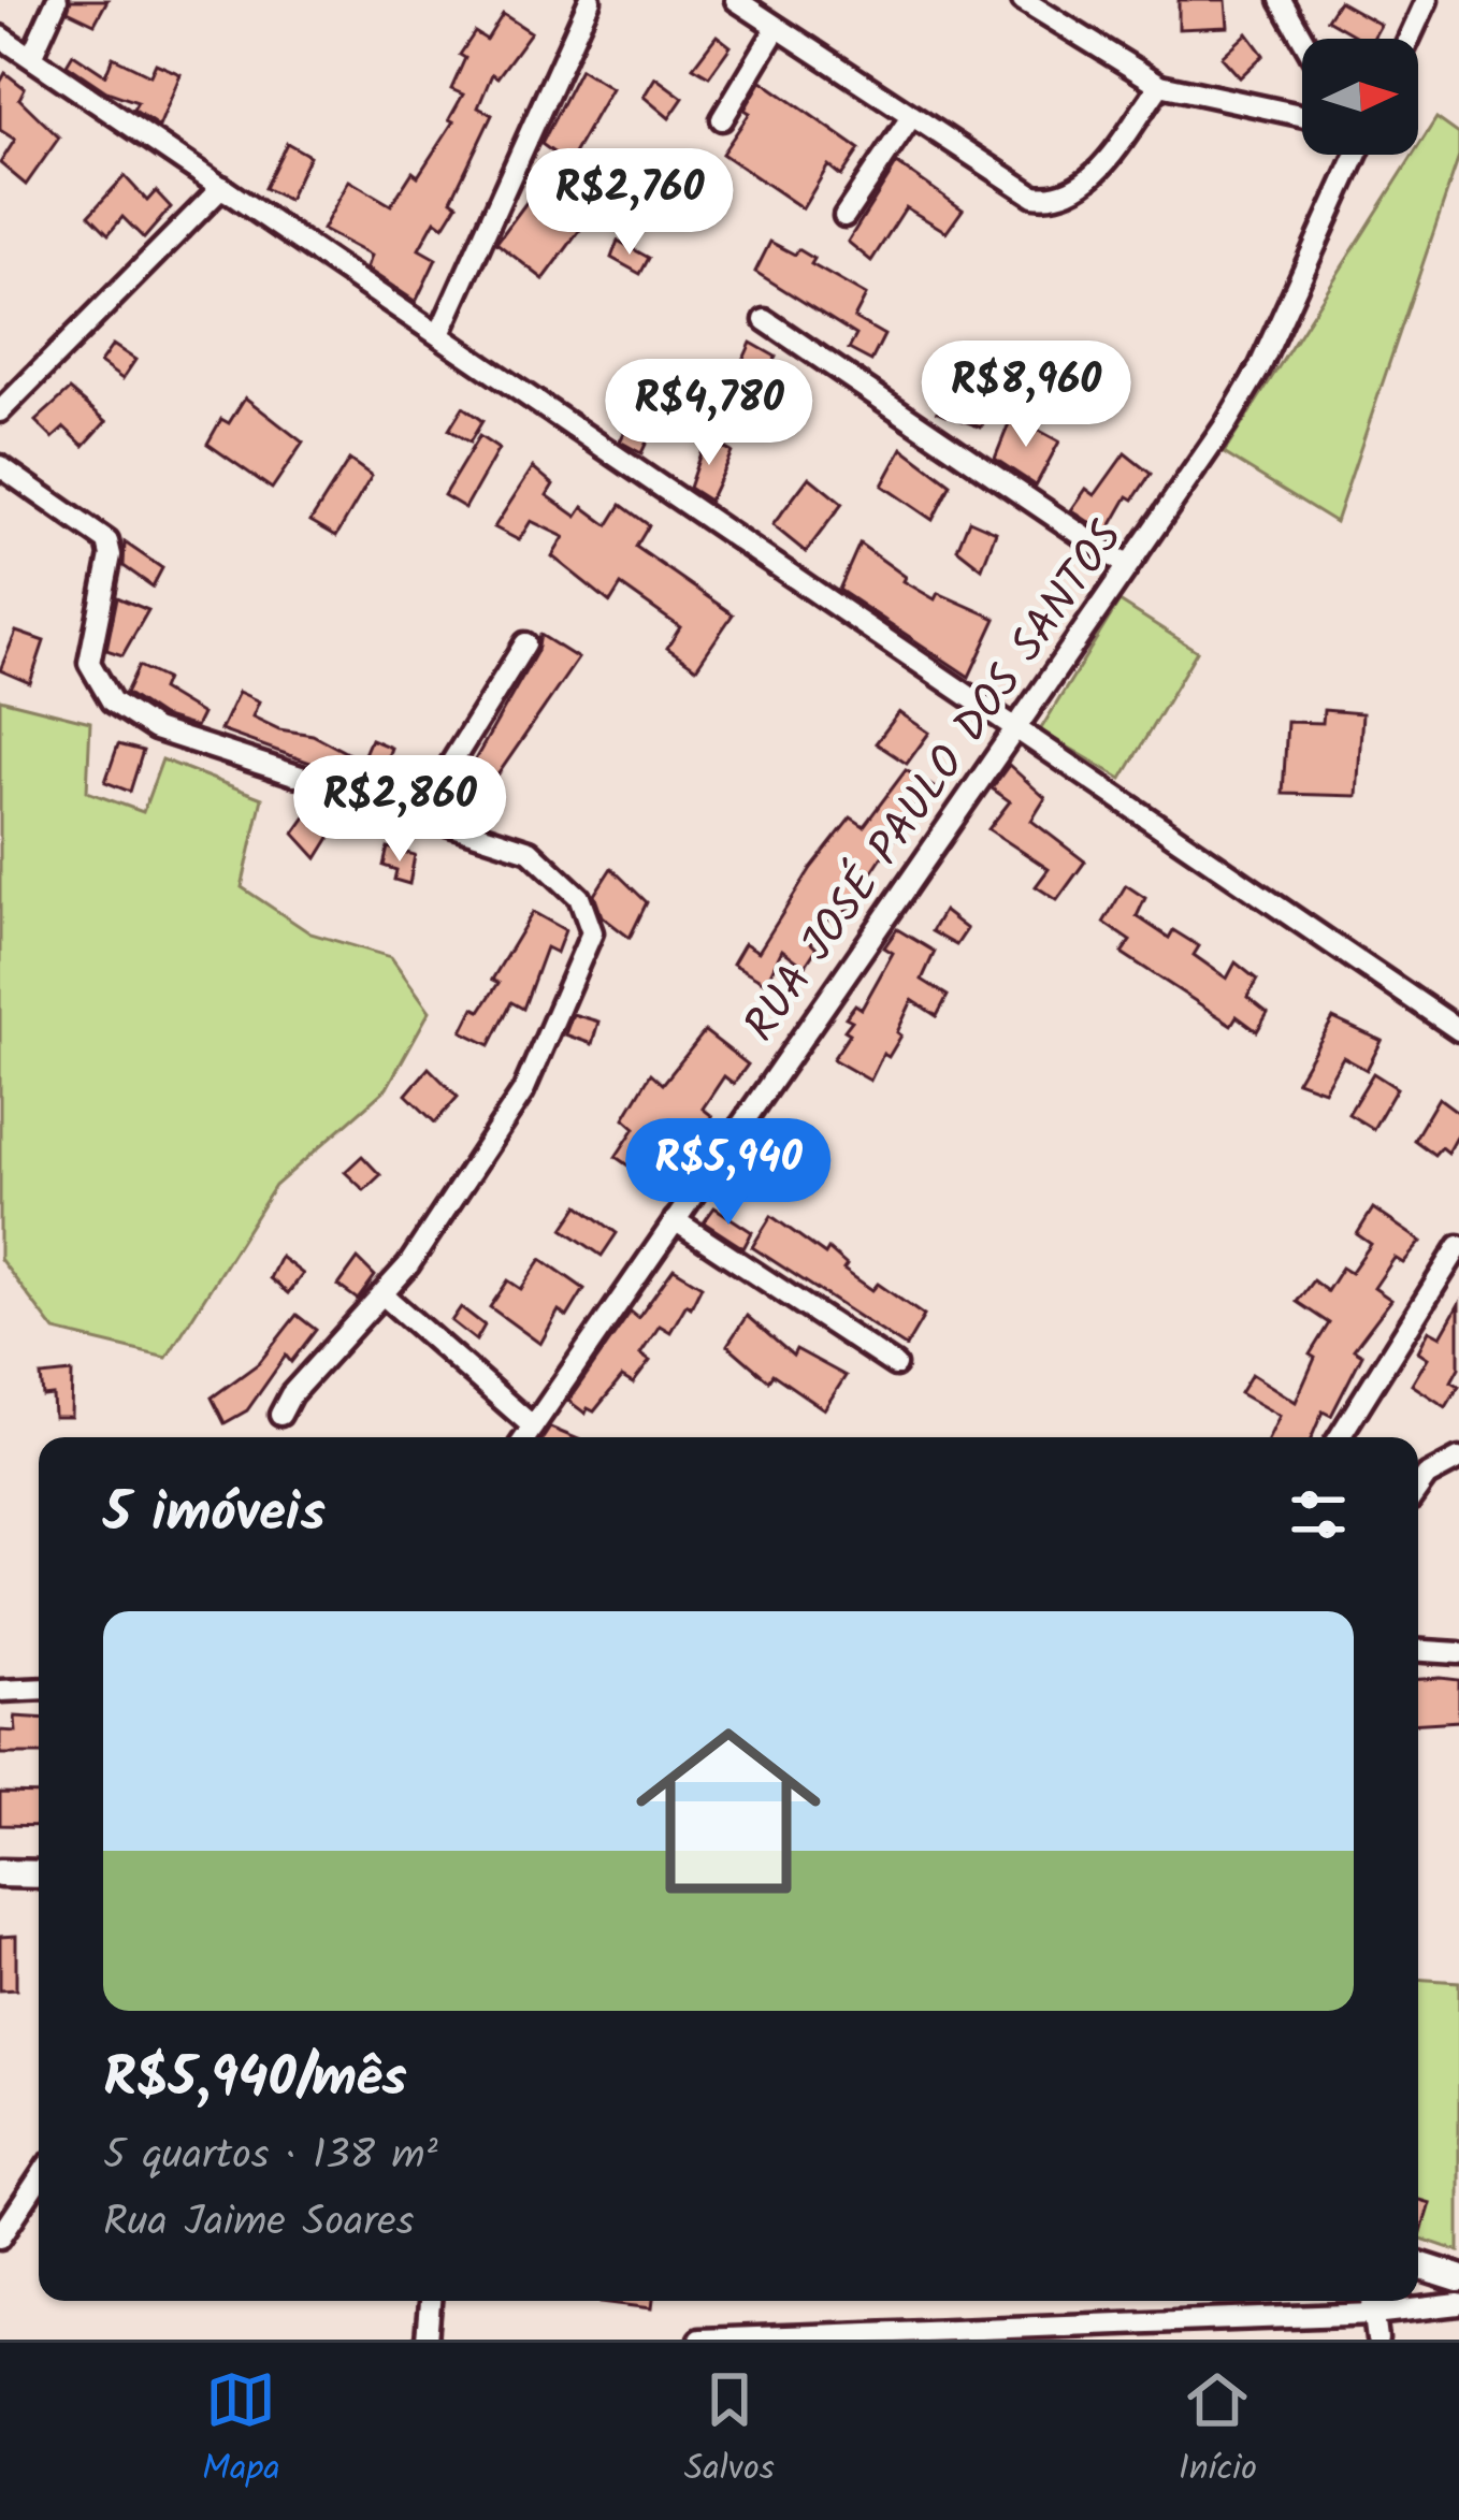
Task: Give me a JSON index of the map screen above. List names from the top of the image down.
{
  "streets": {
    "street": ["RUA JOSÉ PAULO DOS SANTOS"]
  },
  "north": "right",
  "page": {
    "price": [
      "R$2,760",
      "R$8,960",
      "R$4,780",
      "R$2,860",
      "R$5,940"
    ],
    "heading": "5 imóveis",
    "list": [
      {
        "name": "R$5,940/mês",
        "note": "5 quartos · 138 m² · Rua Jaime Soares"
      }
    ],
    "tabs": ["Mapa", "Salvos", "Início"]
  }
}
